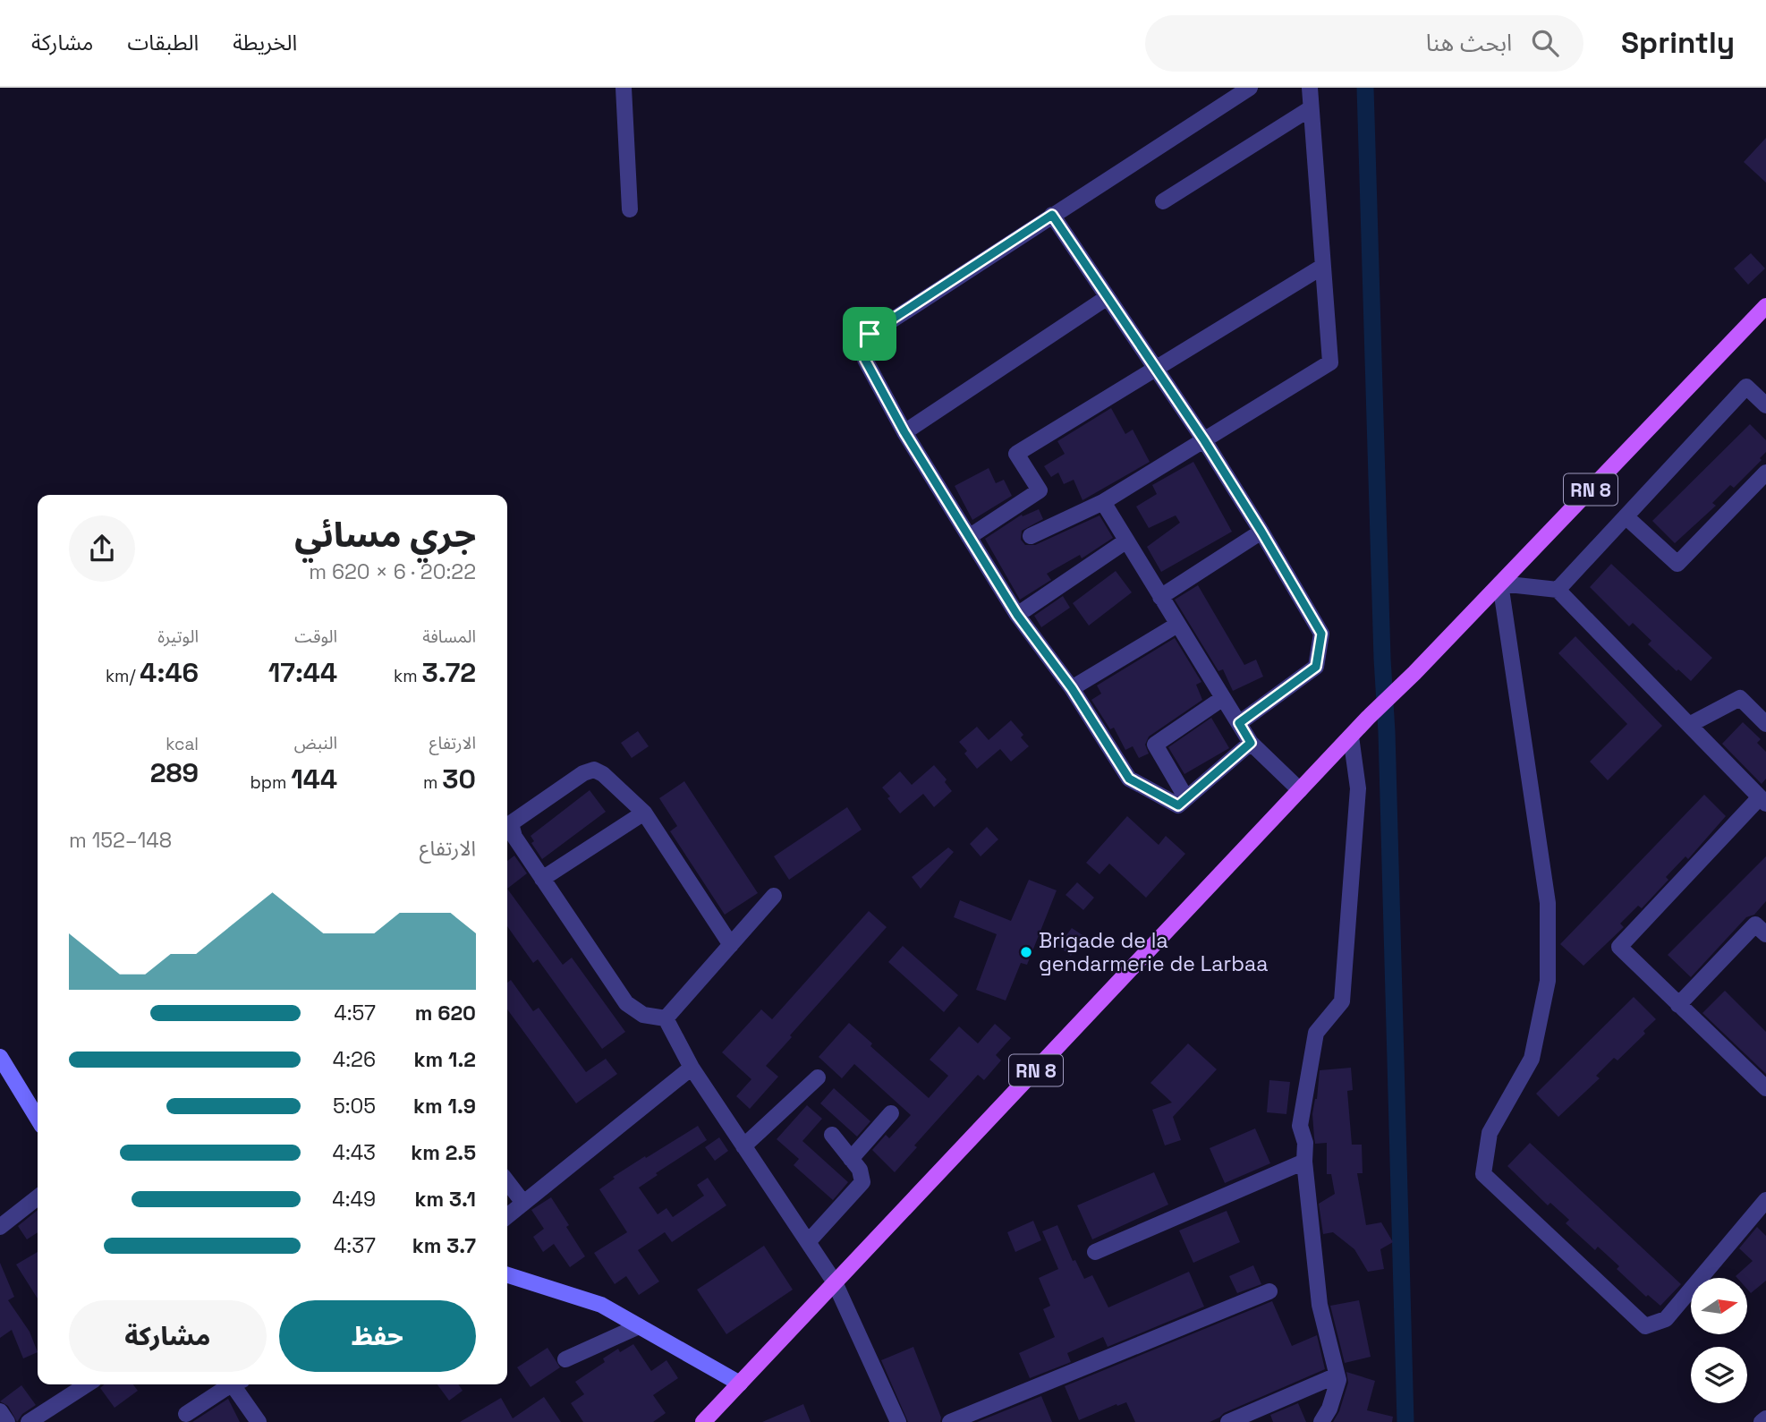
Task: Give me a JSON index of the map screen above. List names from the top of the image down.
{
  "streets": {
    "main road": ["RN 8"]
  },
  "places": ["Brigade de la gendarmerie de Larbaa"],
  "north": "right",
  "page": {
    "header": "Sprintly",
    "search": "ابحث هنا",
    "nav": ["الخريطة", "الطبقات", "مشاركة"],
    "heading": ["جري مسائي", "20:22 · 6 × 620 m"],
    "stats": [
      ["المسافة", "3.72 km"],
      ["الوقت", "17:44"],
      ["الوتيرة", "4:46 /km"],
      ["الارتفاع", "30 m"],
      ["النبض", "144 bpm"],
      ["kcal", "289"]
    ],
    "chart": ["الارتفاع", "148–152 m"],
    "list": [
      {
        "name": "620 m",
        "note": "4:57"
      },
      {
        "name": "1.2 km",
        "note": "4:26"
      },
      {
        "name": "1.9 km",
        "note": "5:05"
      },
      {
        "name": "2.5 km",
        "note": "4:43"
      },
      {
        "name": "3.1 km",
        "note": "4:49"
      },
      {
        "name": "3.7 km",
        "note": "4:37"
      }
    ],
    "buttons": ["حفظ", "مشاركة"]
  }
}
